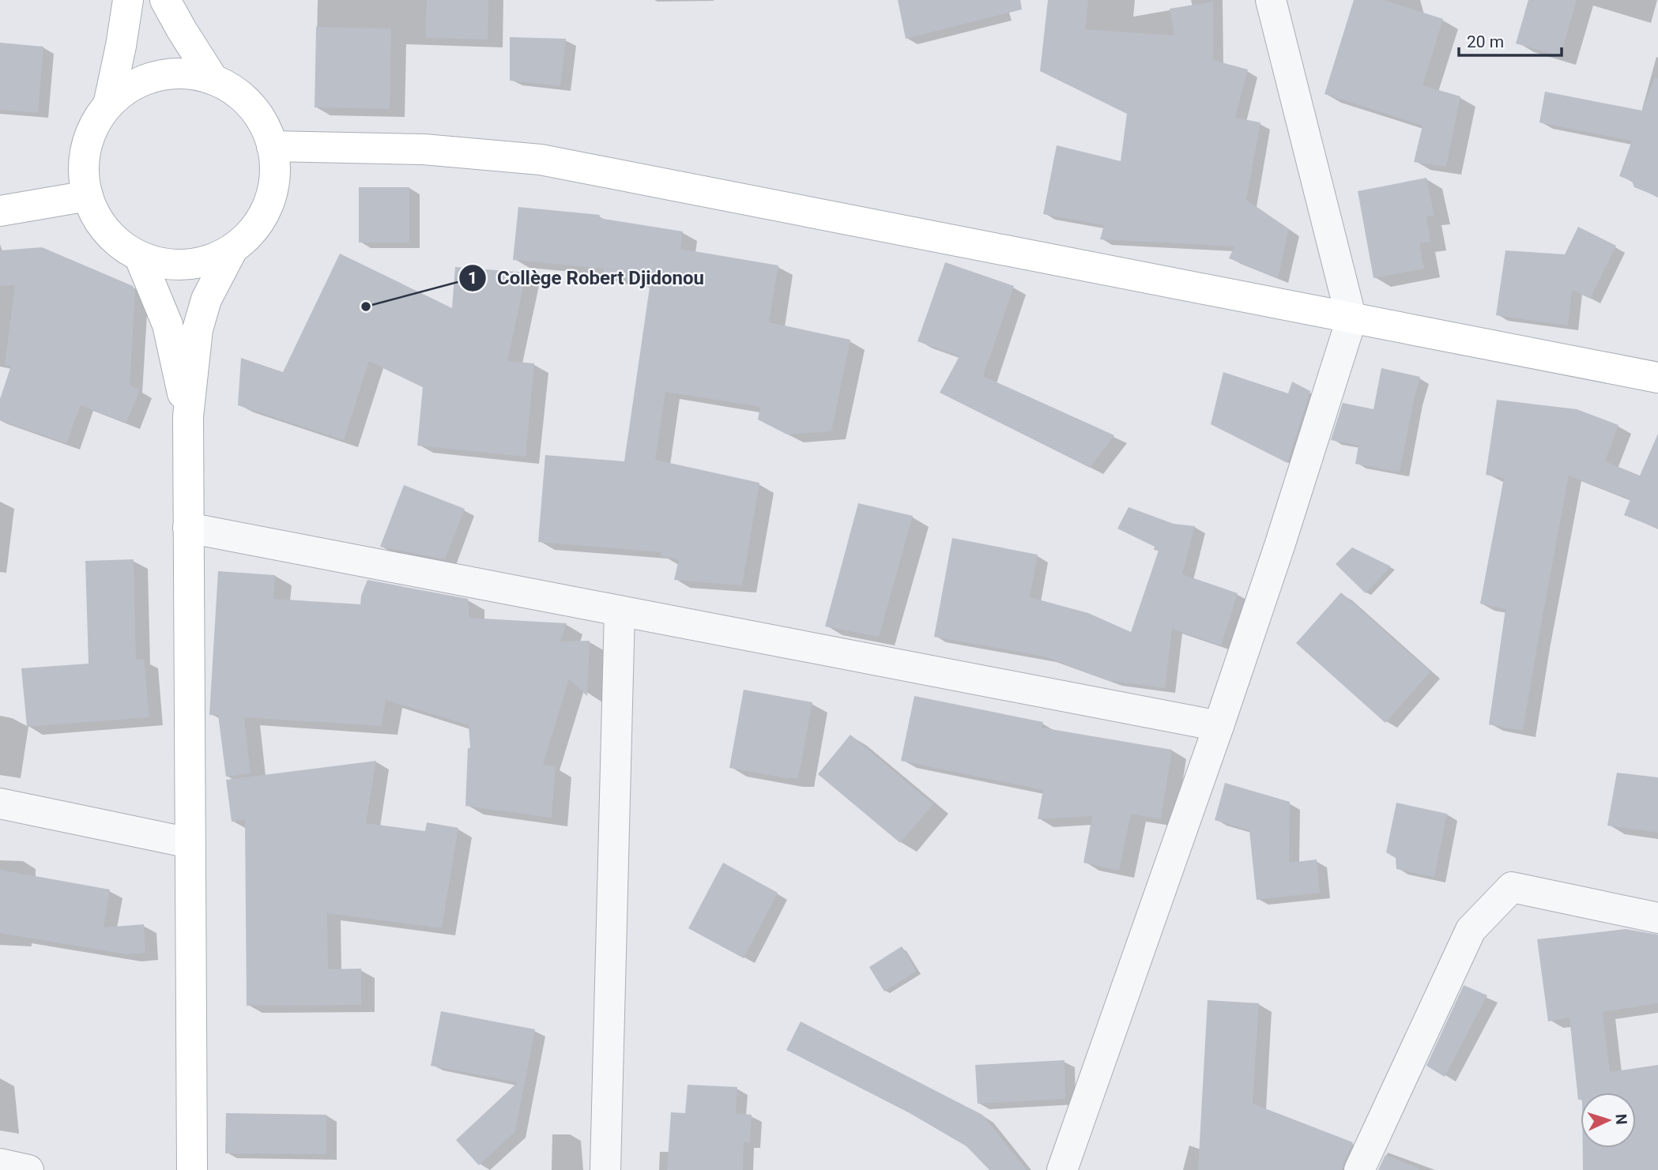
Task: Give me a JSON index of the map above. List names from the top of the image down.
{
  "places": ["Collège Robert Djidonou"],
  "scale_bar": "20 m",
  "north": "right"
}
